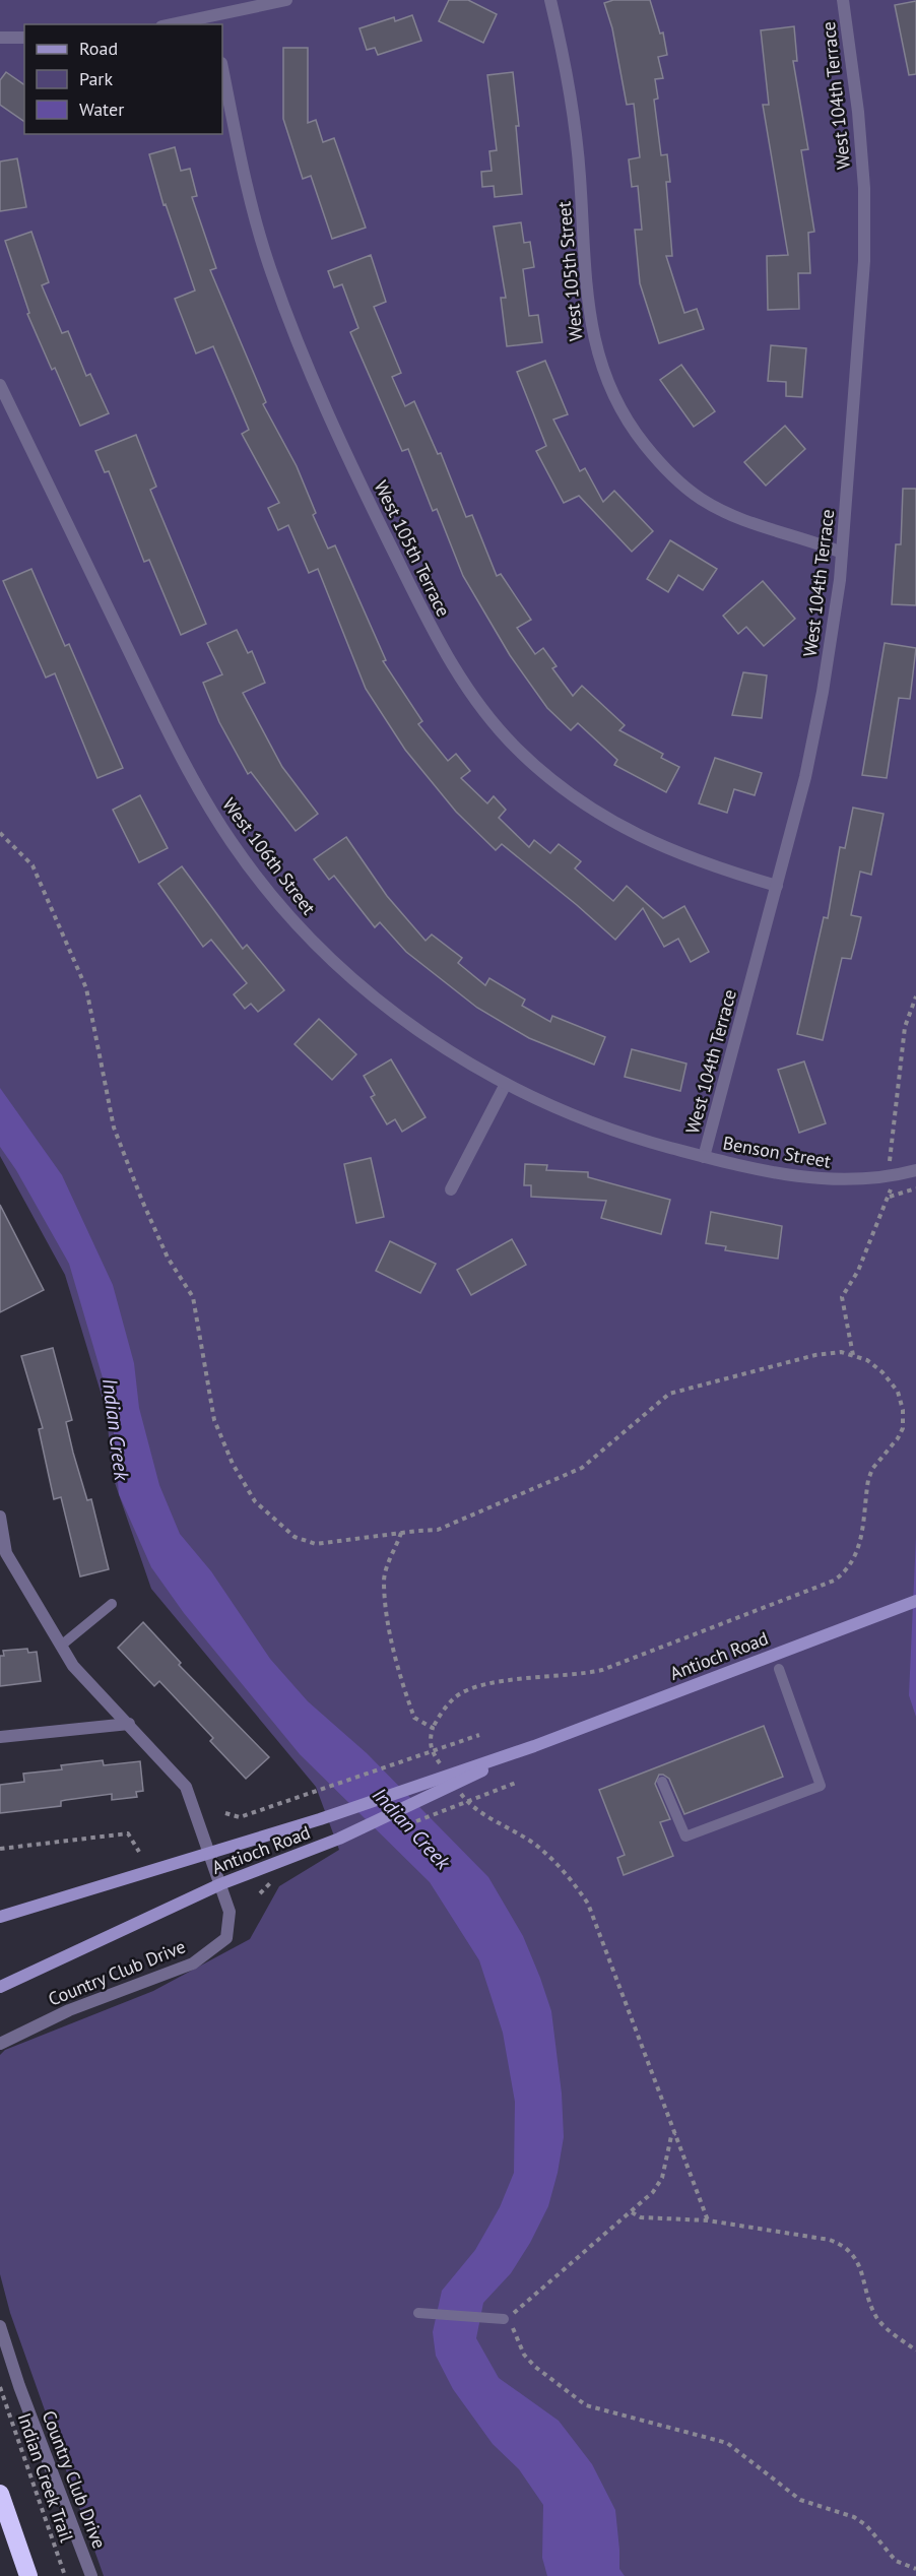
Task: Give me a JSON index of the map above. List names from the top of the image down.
{
  "streets": {
    "main road": ["Antioch Road"],
    "street": [
      "West 104th Terrace",
      "West 105th Street",
      "West 105th Terrace",
      "West 106th Street",
      "Benson Street",
      "Country Club Drive"
    ],
    "path": ["Indian Creek Trail"]
  },
  "crossings": [
    ["West 104th Terrace", "West 105th Street"],
    ["West 104th Terrace", "West 105th Terrace"],
    ["West 104th Terrace", "West 106th Street"],
    ["West 104th Terrace", "Benson Street"],
    ["West 106th Street", "Benson Street"],
    ["Antioch Road", "Country Club Drive"]
  ],
  "water": ["Indian Creek"],
  "legend": ["Road", "Park", "Water"]
}
